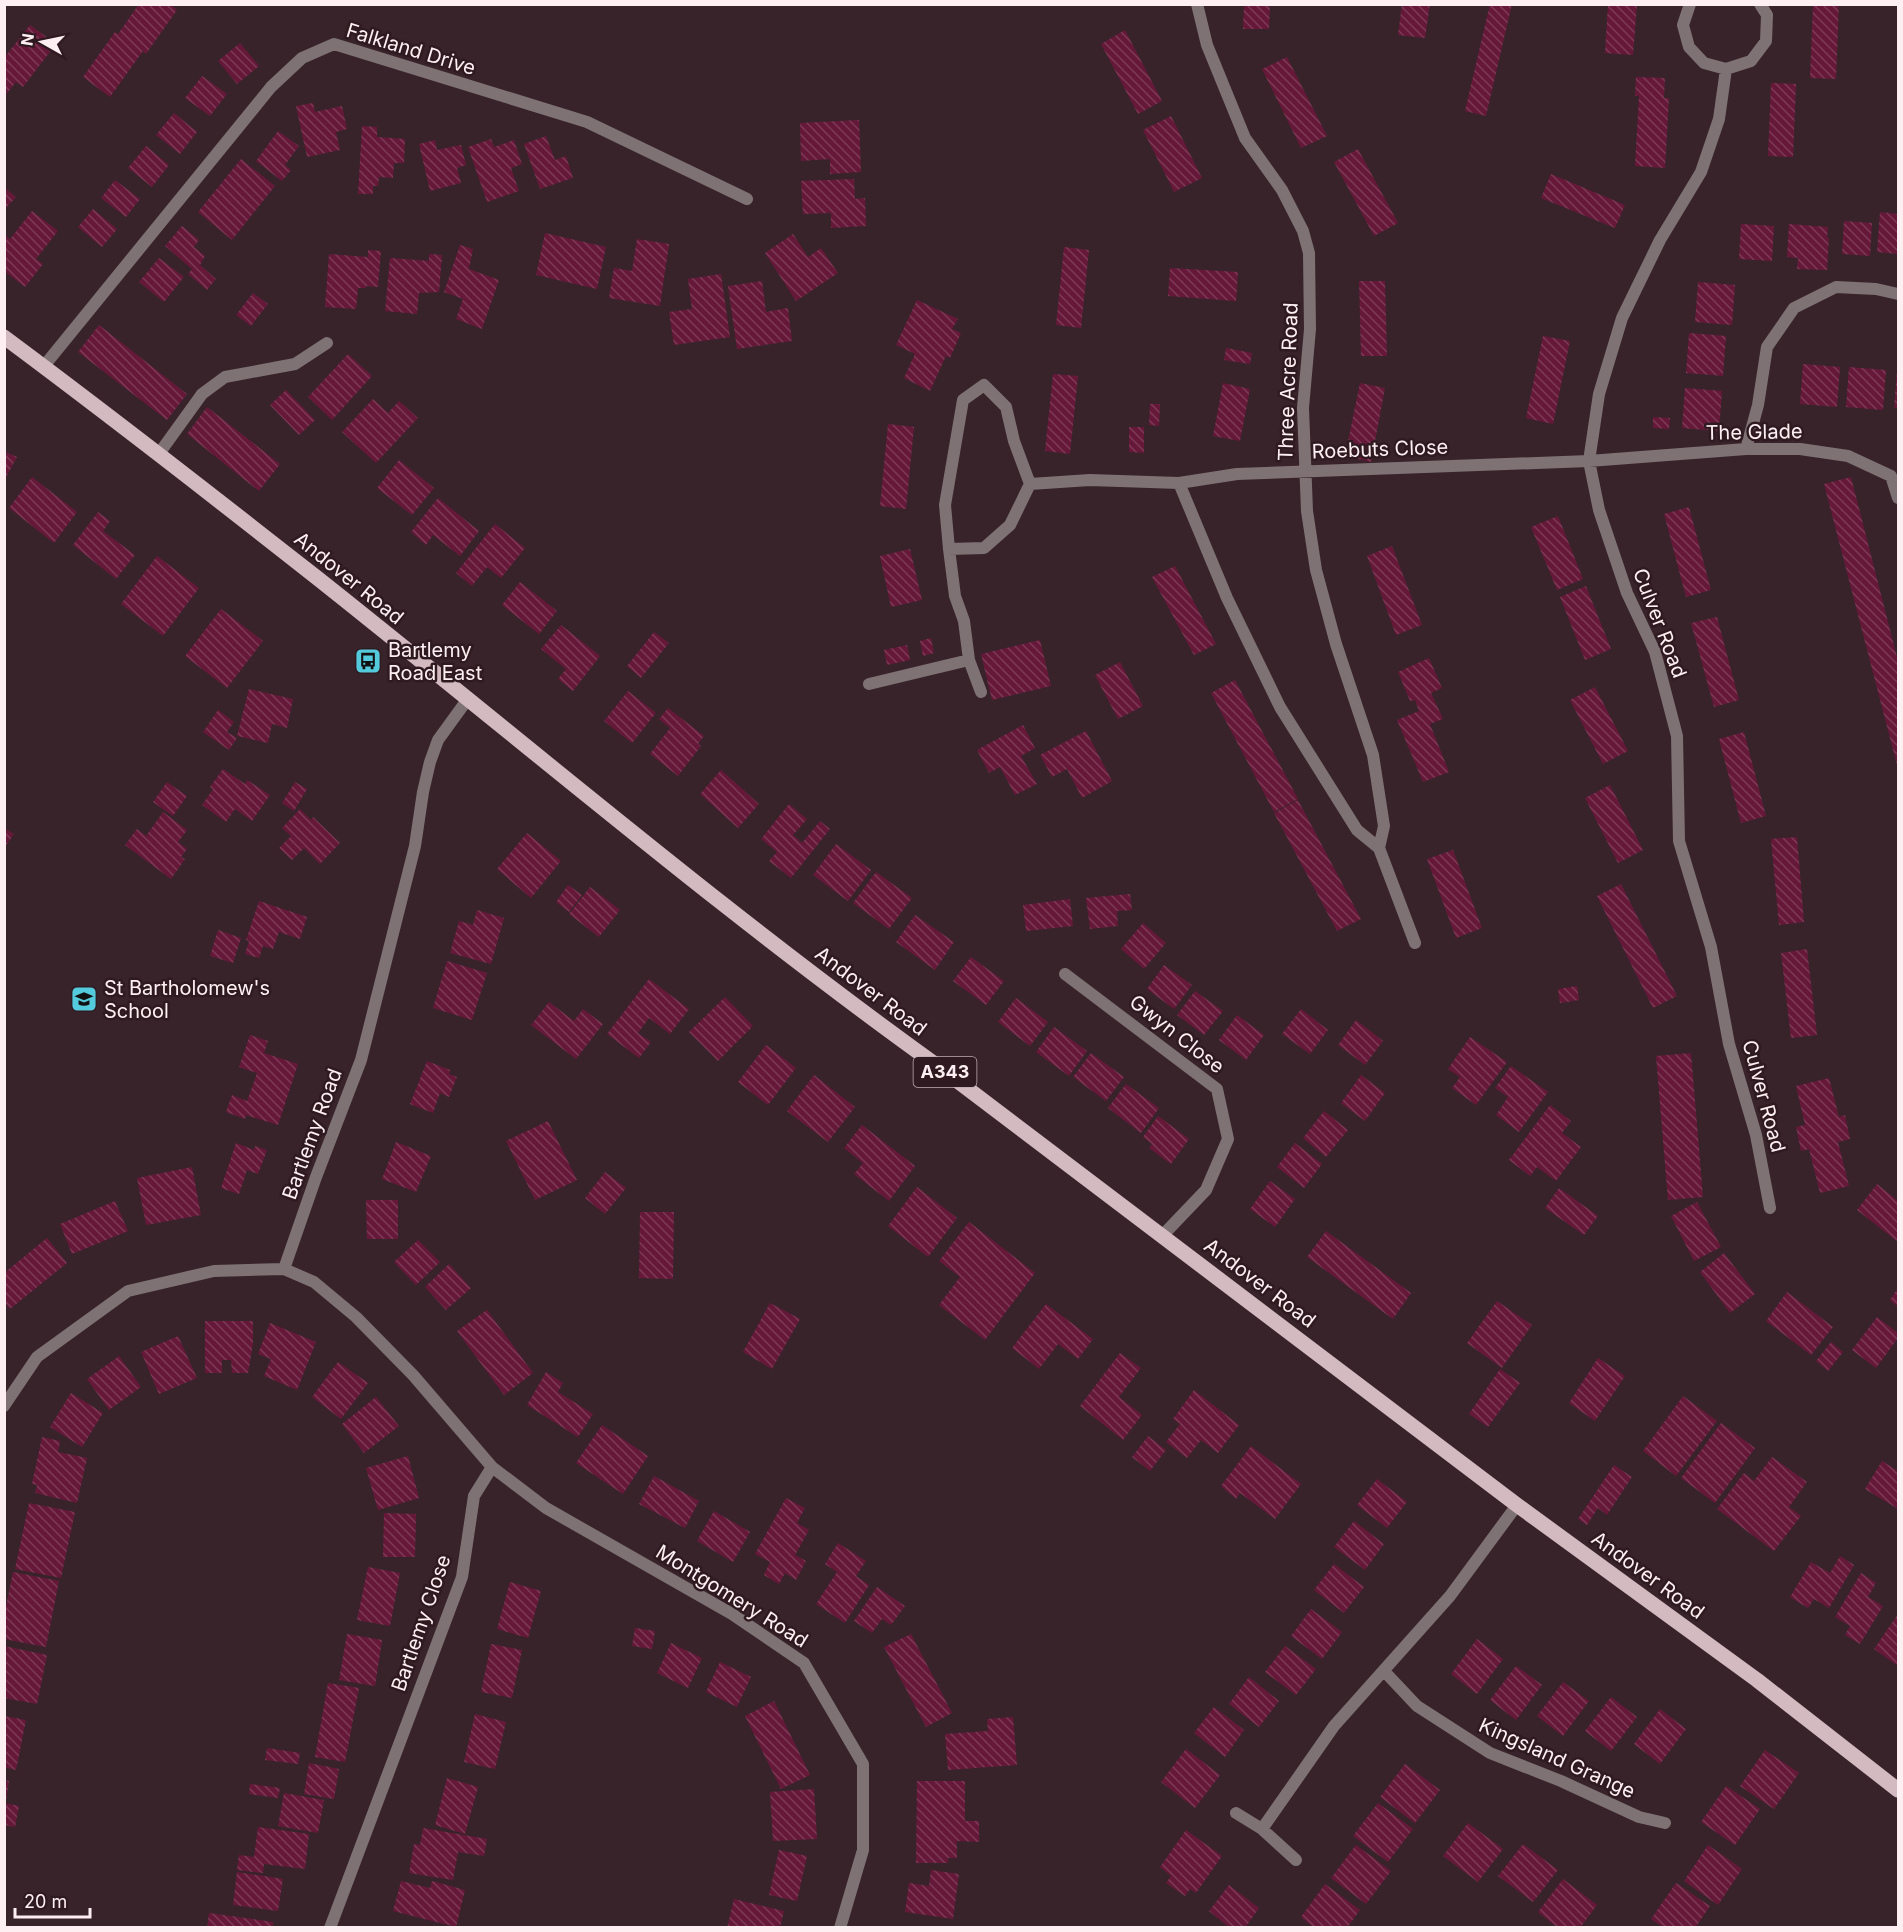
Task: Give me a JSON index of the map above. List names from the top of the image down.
{
  "streets": {
    "main road": ["Andover Road", "A343"],
    "street": [
      "Falkland Drive",
      "Three Acre Road",
      "The Glade",
      "Roebuts Close",
      "Culver Road",
      "Gwyn Close",
      "Bartlemy Road",
      "Montgomery Road",
      "Bartlemy Close",
      "Kingsland Grange"
    ]
  },
  "crossings": [
    ["Falkland Drive", "Andover Road"],
    ["Three Acre Road", "Roebuts Close"],
    ["The Glade", "Roebuts Close"],
    ["The Glade", "Culver Road"],
    ["Roebuts Close", "Culver Road"],
    ["Andover Road", "Gwyn Close"],
    ["Andover Road", "Bartlemy Road"],
    ["Montgomery Road", "Bartlemy Close"]
  ],
  "places": {
    "bus stop": ["Bartlemy Road East"],
    "school or university": ["St Bartholomew's School"]
  },
  "scale_bar": "20 m",
  "north": "left"
}
